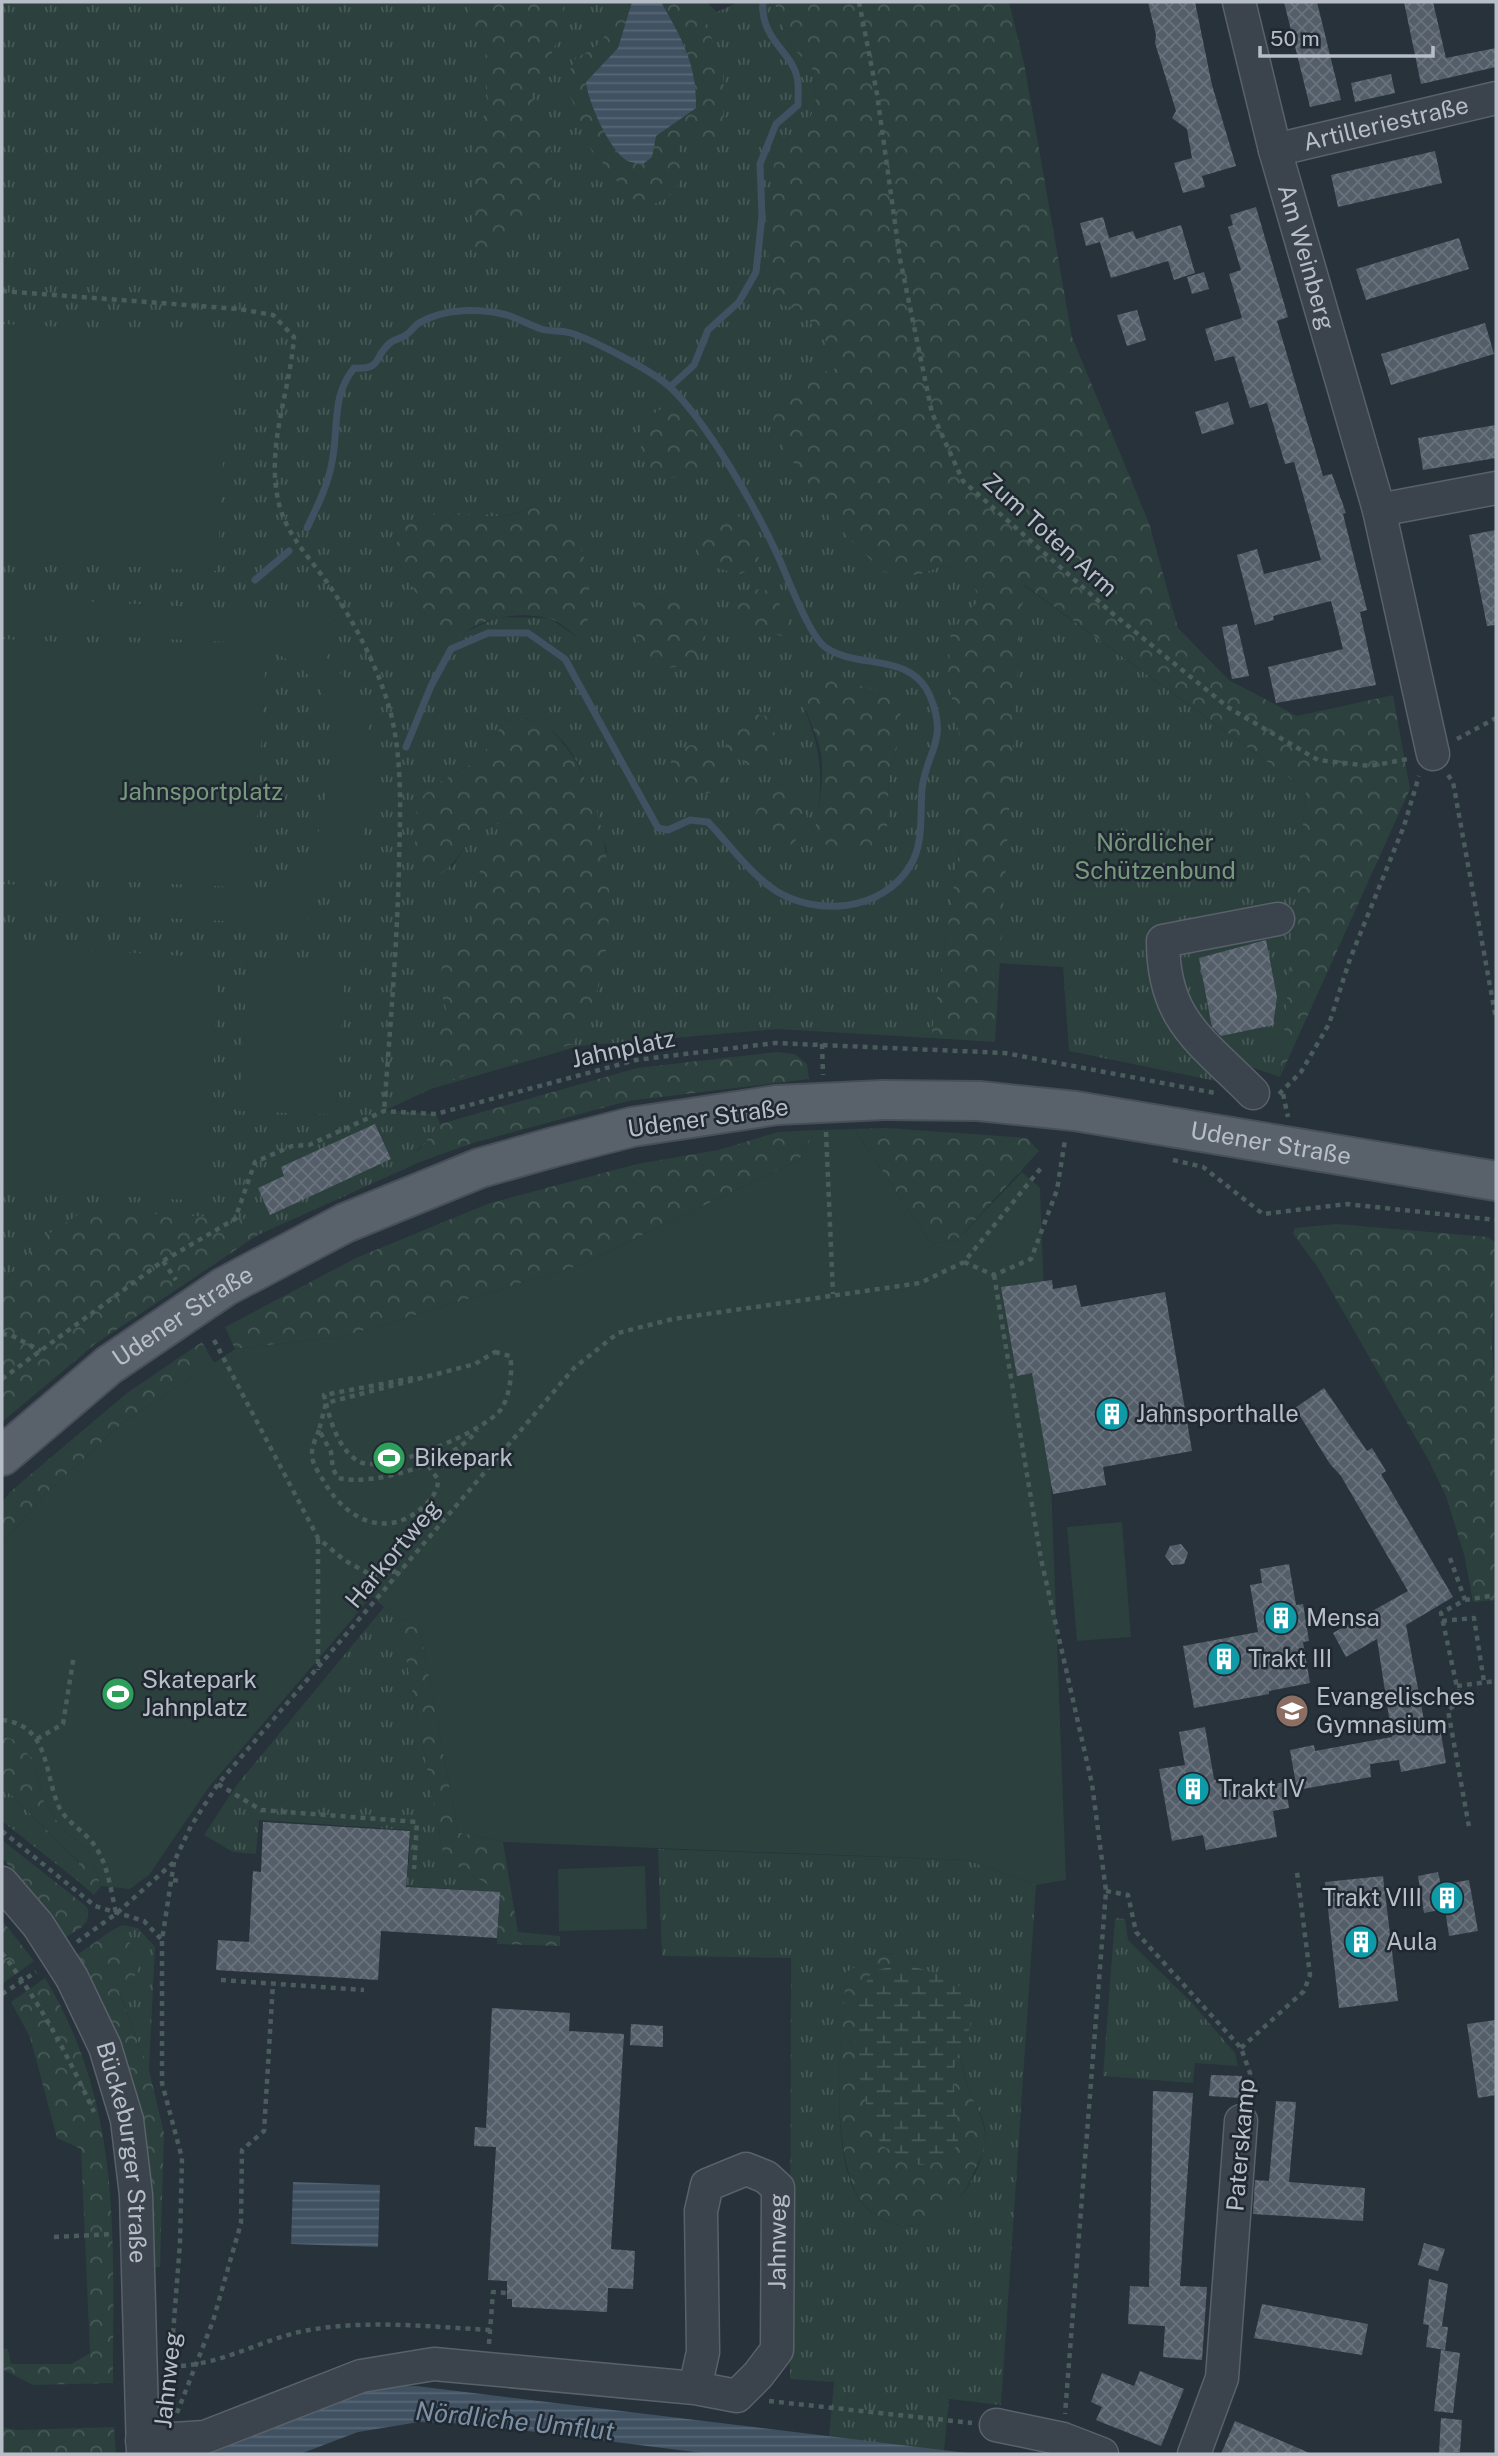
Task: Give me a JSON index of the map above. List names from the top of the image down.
{
  "streets": {
    "main road": ["Udener Straße"],
    "street": [
      "Artilleriestraße",
      "Am Weinberg",
      "Paterskamp",
      "Bückeburger Straße",
      "Jahnweg"
    ],
    "path": ["Zum Toten Arm", "Jahnplatz", "Harkortweg"]
  },
  "crossings": [
    ["Artilleriestraße", "Am Weinberg"],
    ["Am Weinberg", "Zum Toten Arm"],
    ["Harkortweg", "Jahnweg"],
    ["Bückeburger Straße", "Jahnweg"]
  ],
  "water": ["Nördliche Umflut"],
  "parks": ["Jahnsportplatz", "Nördlicher Schützenbund"],
  "places": {
    "building": [
      "Jahnsporthalle",
      "Mensa",
      "Trakt III",
      "Trakt IV",
      "Trakt VIII",
      "Aula"
    ],
    "sports": ["Bikepark", "Skatepark Jahnplatz"],
    "school or university": ["Evangelisches Gymnasium"]
  },
  "scale_bar": "50 m"
}
